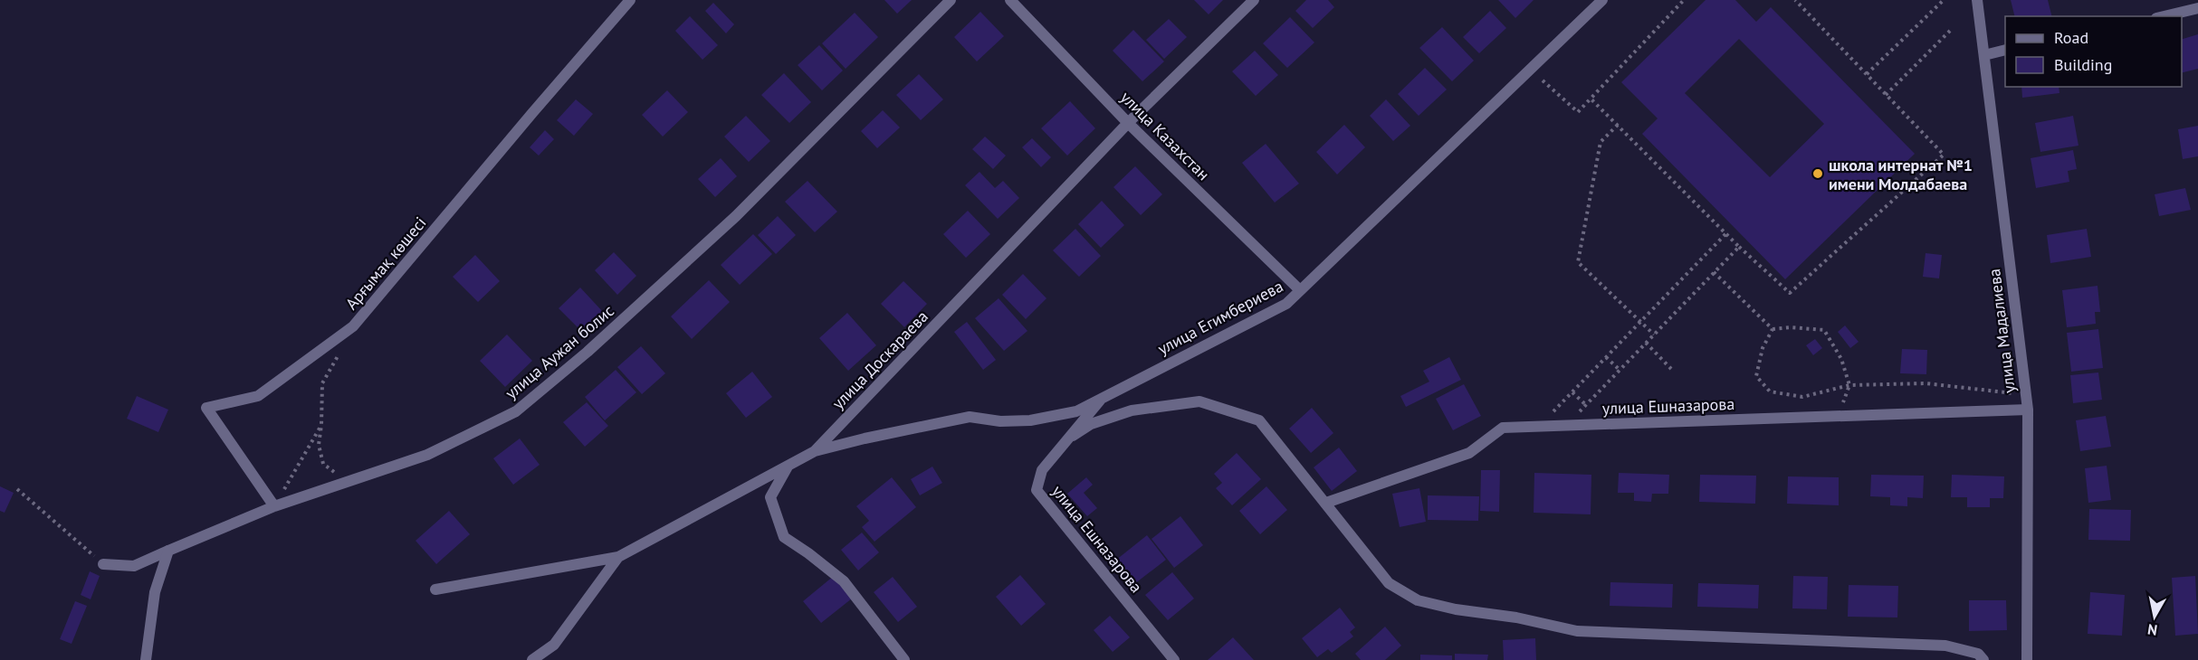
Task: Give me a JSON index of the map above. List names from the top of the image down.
{
  "streets": {
    "street": [
      "улица Казахстан",
      "Арғымақ көшесі",
      "улица Егимбериева",
      "улица Мадалиева",
      "улица Аужан болис",
      "улица Доскараева",
      "улица Ешназарова"
    ]
  },
  "crossings": [
    ["улица Казахстан", "улица Егимбериева"],
    ["улица Казахстан", "улица Доскараева"],
    ["Арғымақ көшесі", "улица Аужан болис"],
    ["улица Егимбериева", "улица Доскараева"],
    ["улица Егимбериева", "улица Ешназарова"],
    ["улица Мадалиева", "улица Ешназарова"]
  ],
  "places": ["школа интернат №1 имени Молдабаева"],
  "legend": ["Road", "Building"],
  "north": "bottom"
}
